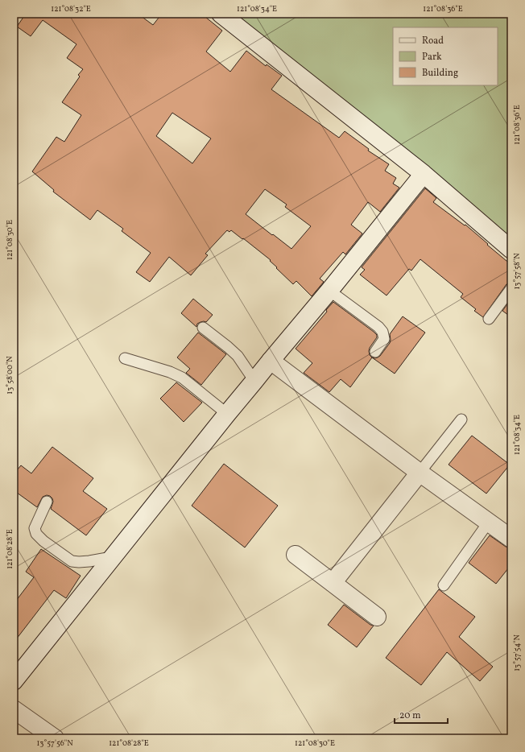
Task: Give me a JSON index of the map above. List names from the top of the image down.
{
  "legend": ["Road", "Park", "Building"],
  "scale_bar": "20 m",
  "coordinates": [
    "121°08'32\"E",
    "121°08'34\"E",
    "121°08'36\"E",
    "121°08'30\"E",
    "13°57'58\"N",
    "13°58'00\"N",
    "121°08'28\"E",
    "13°57'54\"N",
    "13°57'56\"N"
  ]
}
